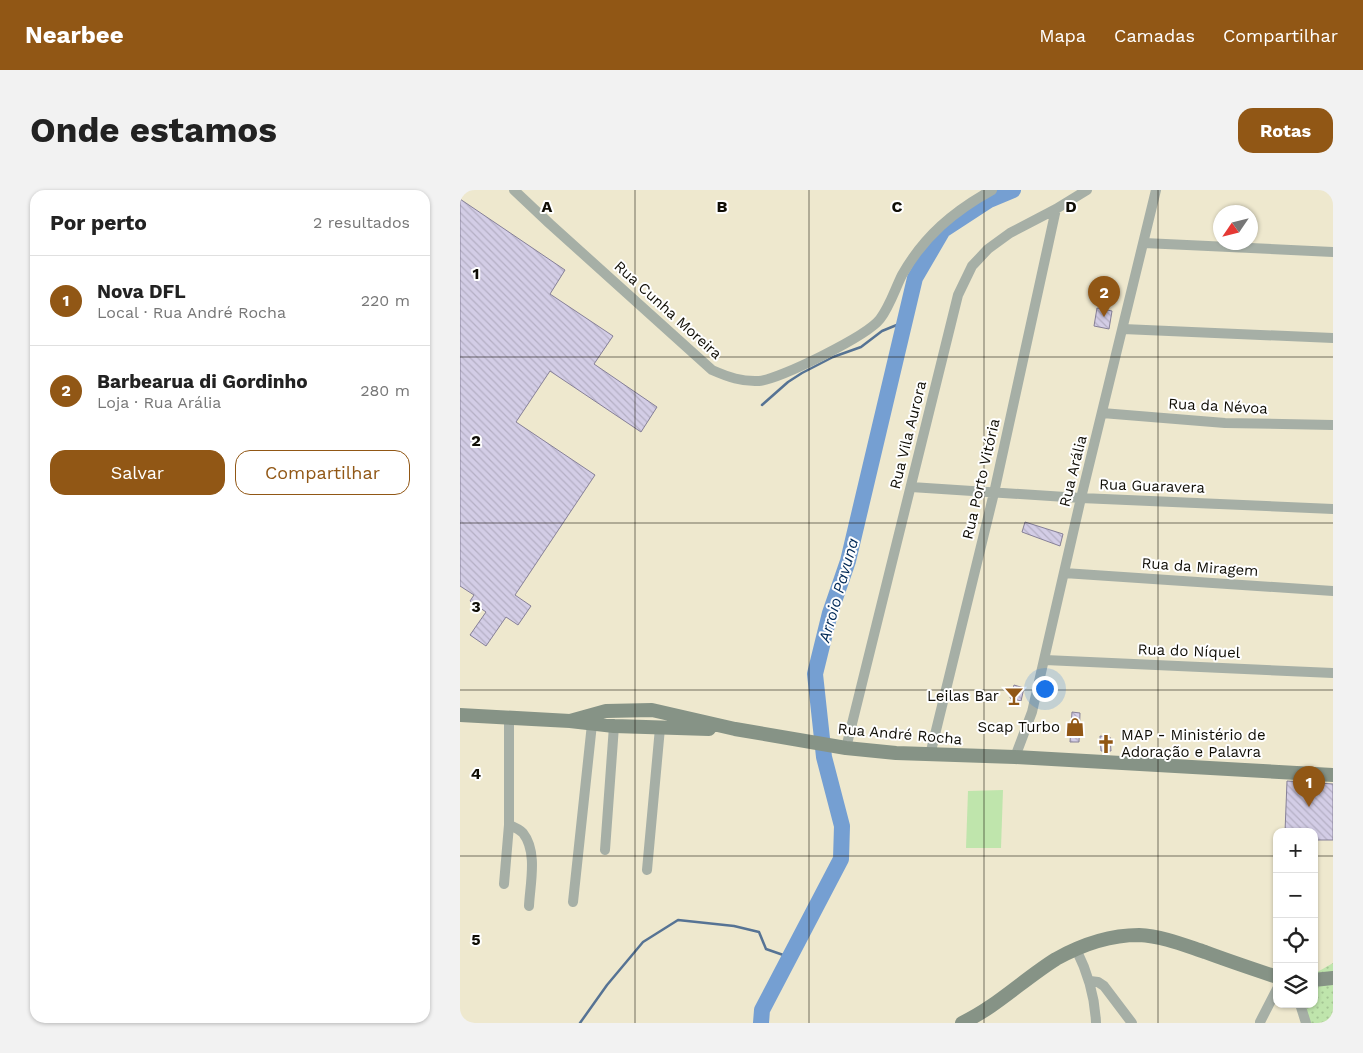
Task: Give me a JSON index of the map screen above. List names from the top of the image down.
{
  "streets": {
    "main road": ["Rua André Rocha"],
    "street": [
      "Rua Cunha Moreira",
      "Rua da Névoa",
      "Rua Vila Aurora",
      "Rua Arália",
      "Rua Porto Vitória",
      "Rua Guaravera",
      "Rua da Miragem",
      "Rua do Níquel"
    ]
  },
  "crossings": [
    ["Rua da Névoa", "Rua Arália"],
    ["Rua Vila Aurora", "Rua Porto Vitória"],
    ["Rua Vila Aurora", "Rua Guaravera"],
    ["Rua Vila Aurora", "Rua André Rocha"],
    ["Rua Arália", "Rua Guaravera"],
    ["Rua Arália", "Rua da Miragem"],
    ["Rua Arália", "Rua do Níquel"],
    ["Rua Arália", "Rua André Rocha"],
    ["Rua Porto Vitória", "Rua Guaravera"],
    ["Rua Porto Vitória", "Rua André Rocha"]
  ],
  "water": ["Arroio Pavuna"],
  "places": {
    "bar": ["Leilas Bar"],
    "shop": ["Scap Turbo"],
    "church": ["MAP - Ministério de Adoração e Palavra"]
  },
  "north": "bottom left",
  "page": {
    "header": "Nearbee",
    "nav": ["Mapa", "Camadas", "Compartilhar"],
    "buttons": [
      "Rotas",
      ["Salvar", "Compartilhar"]
    ],
    "title": "Onde estamos",
    "heading": ["Por perto", "2 resultados"],
    "list": [
      {
        "mark": "1",
        "name": "Nova DFL",
        "note": "Local · Rua André Rocha",
        "value": "220 m"
      },
      {
        "mark": "2",
        "name": "Barbearua di Gordinho",
        "note": "Loja · Rua Arália",
        "value": "280 m"
      }
    ],
    "pins": ["2", "1"],
    "map_buttons": ["+", "−"]
  },
  "grid": {
    "columns": [
      "A",
      "B",
      "C",
      "D"
    ],
    "rows": [
      "1",
      "2",
      "3",
      "4",
      "5"
    ]
  }
}
